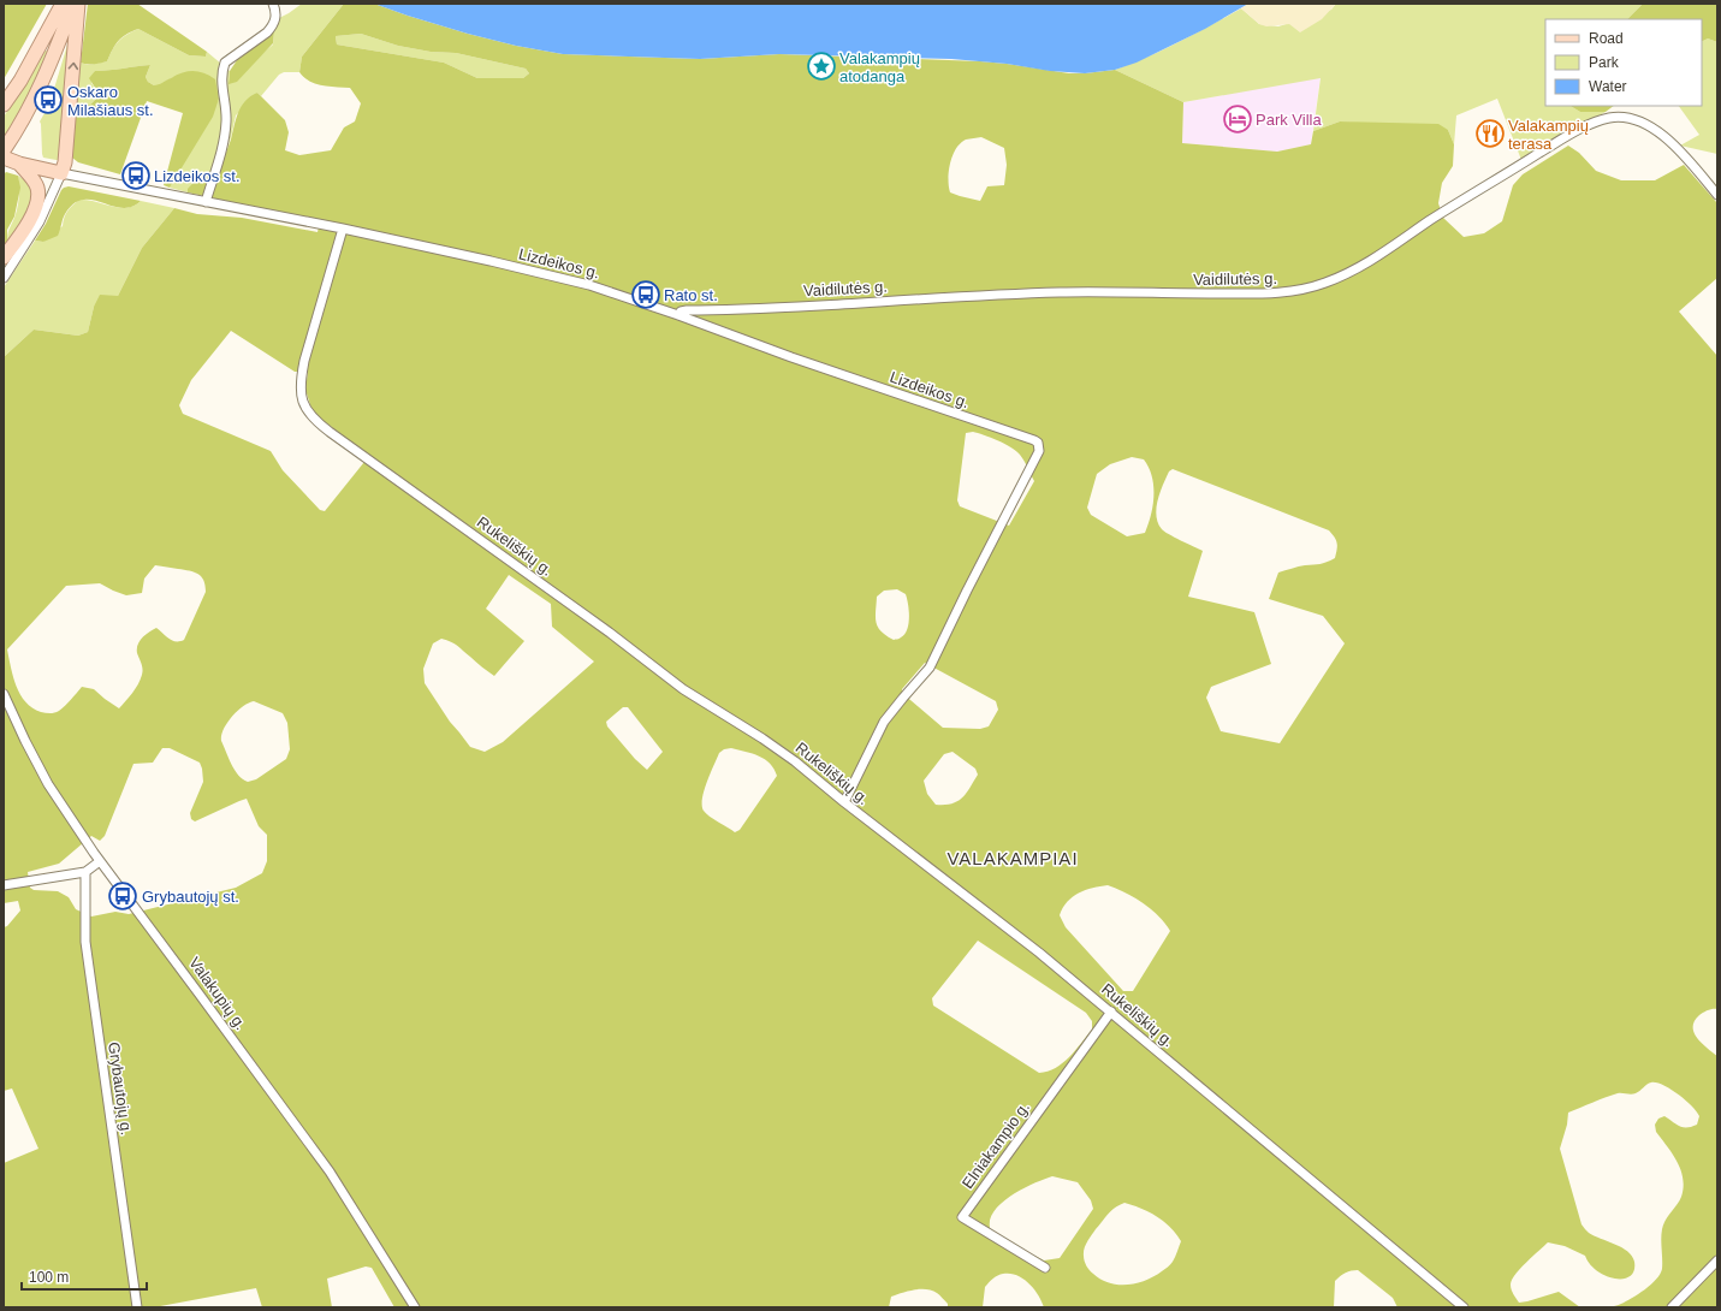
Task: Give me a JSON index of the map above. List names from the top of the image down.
{
  "streets": {
    "street": [
      "Lizdeikos g.",
      "Vaidilutės g.",
      "Rukeliškių g.",
      "Valakupių g.",
      "Grybautojų g.",
      "Elniakampio g."
    ]
  },
  "crossings": [
    ["Lizdeikos g.", "Vaidilutės g."],
    ["Lizdeikos g.", "Rukeliškių g."],
    ["Rukeliškių g.", "Elniakampio g."]
  ],
  "districts": ["VALAKAMPIAI"],
  "places": {
    "place": ["Valakampių atodanga"],
    "bus stop": [
      "Oskaro Milašiaus st.",
      "Lizdeikos st.",
      "Rato st.",
      "Grybautojų st."
    ],
    "hotel": ["Park Villa"],
    "restaurant": ["Valakampių terasa"]
  },
  "legend": ["Road", "Park", "Water"],
  "scale_bar": "100 m"
}
